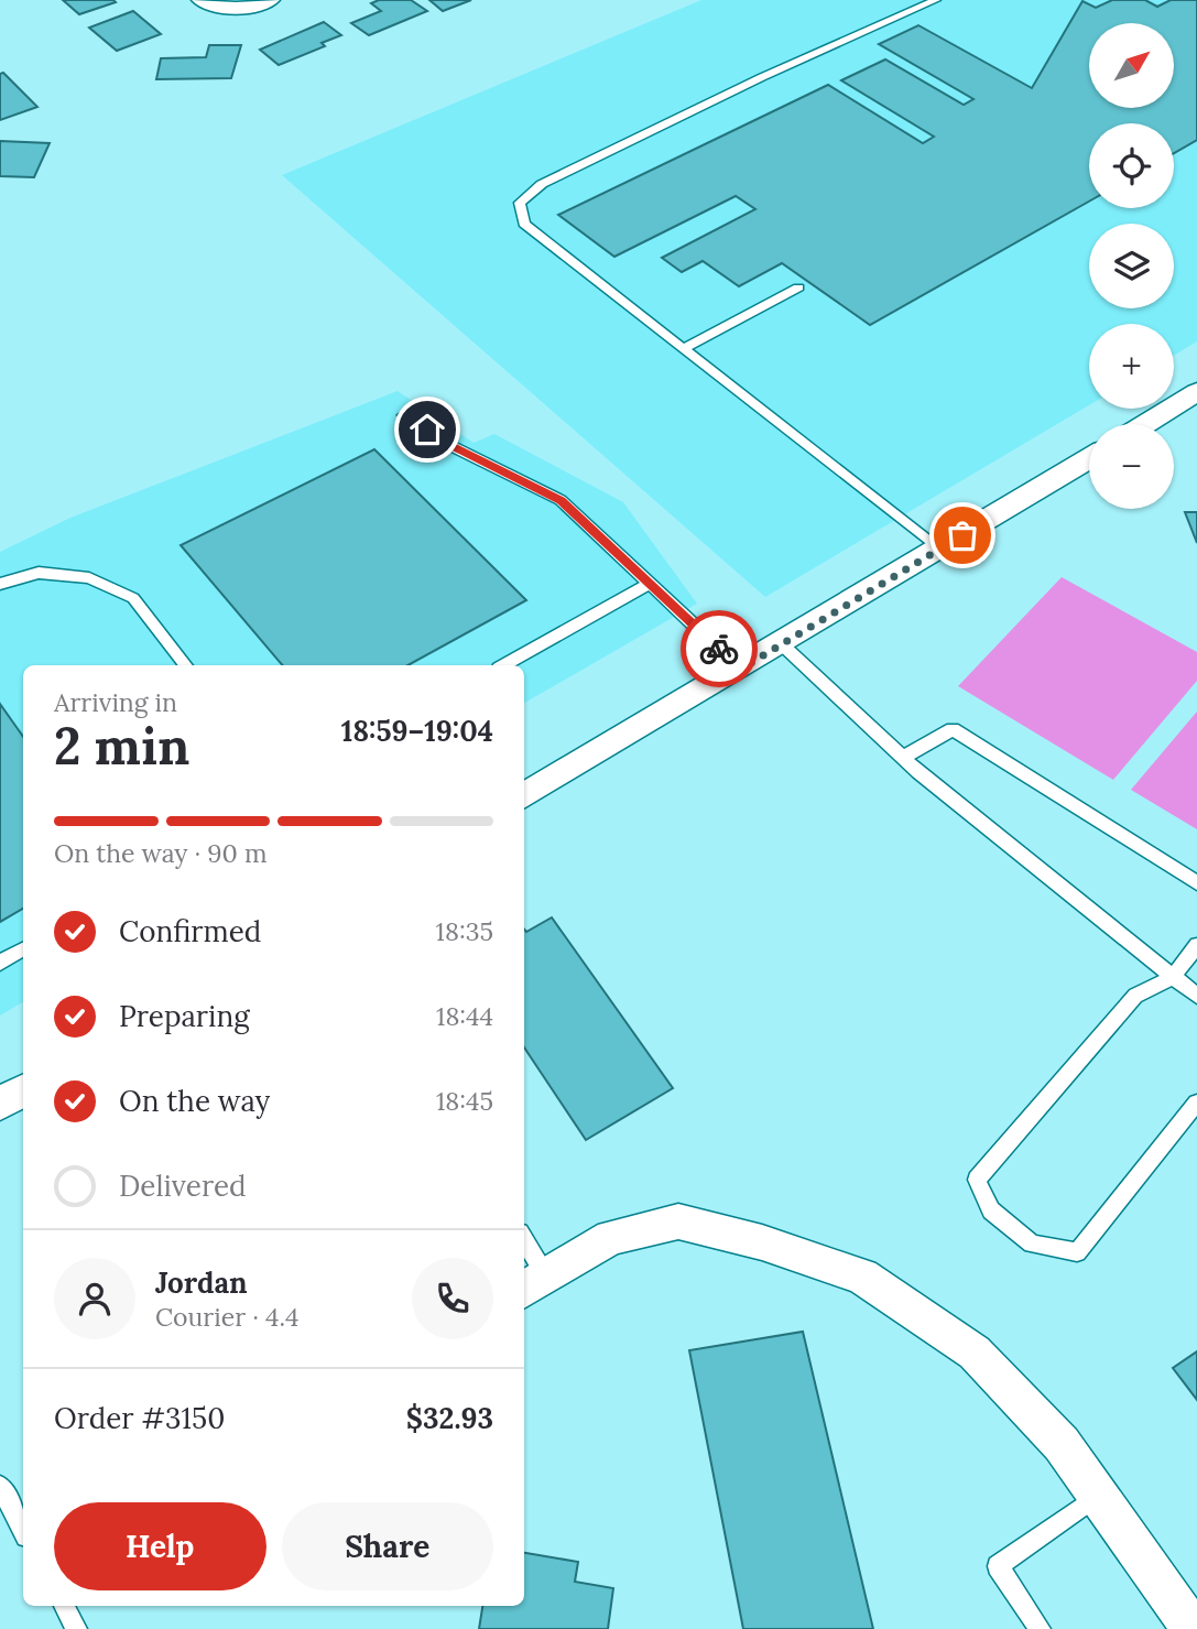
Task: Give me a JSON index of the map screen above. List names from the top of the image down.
{
  "north": "top right",
  "page": {
    "map_buttons": ["+", "−"],
    "heading": ["2 min", "Arriving in", "18:59–19:04"],
    "panel": [
      "Jordan",
      "Courier · 4.4",
      "Order #3150",
      "$32.93"
    ],
    "bar": "On the way · 90 m",
    "list": [
      ["Confirmed", "18:35"],
      ["Preparing", "18:44"],
      ["On the way", "18:45"],
      "Delivered"
    ],
    "buttons": ["Help", "Share"]
  }
}
